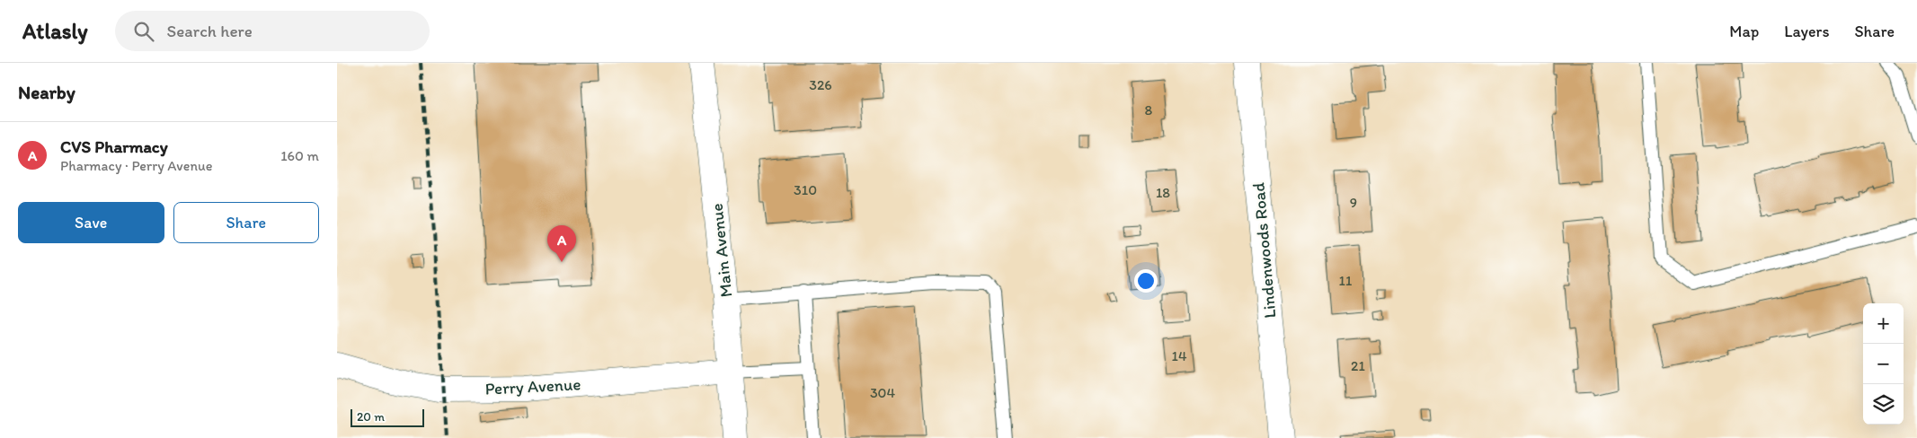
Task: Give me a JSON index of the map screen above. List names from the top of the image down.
{
  "streets": {
    "street": ["Main Avenue", "Lindenwoods Road", "Perry Avenue"]
  },
  "crossings": [
    ["Main Avenue", "Perry Avenue"]
  ],
  "house_numbers": [
    "326",
    "8",
    "310",
    "18",
    "9",
    "11",
    "14",
    "21",
    "304"
  ],
  "scale_bar": "20 m",
  "page": {
    "header": "Atlasly",
    "search": "Search here",
    "nav": ["Map", "Layers", "Share"],
    "heading": "Nearby",
    "list": [
      {
        "mark": "A",
        "name": "CVS Pharmacy",
        "note": "Pharmacy · Perry Avenue",
        "value": "160 m"
      }
    ],
    "buttons": ["Save", "Share"],
    "pins": "A",
    "map_buttons": ["+", "−"],
    "scale": "20 m"
  }
}
